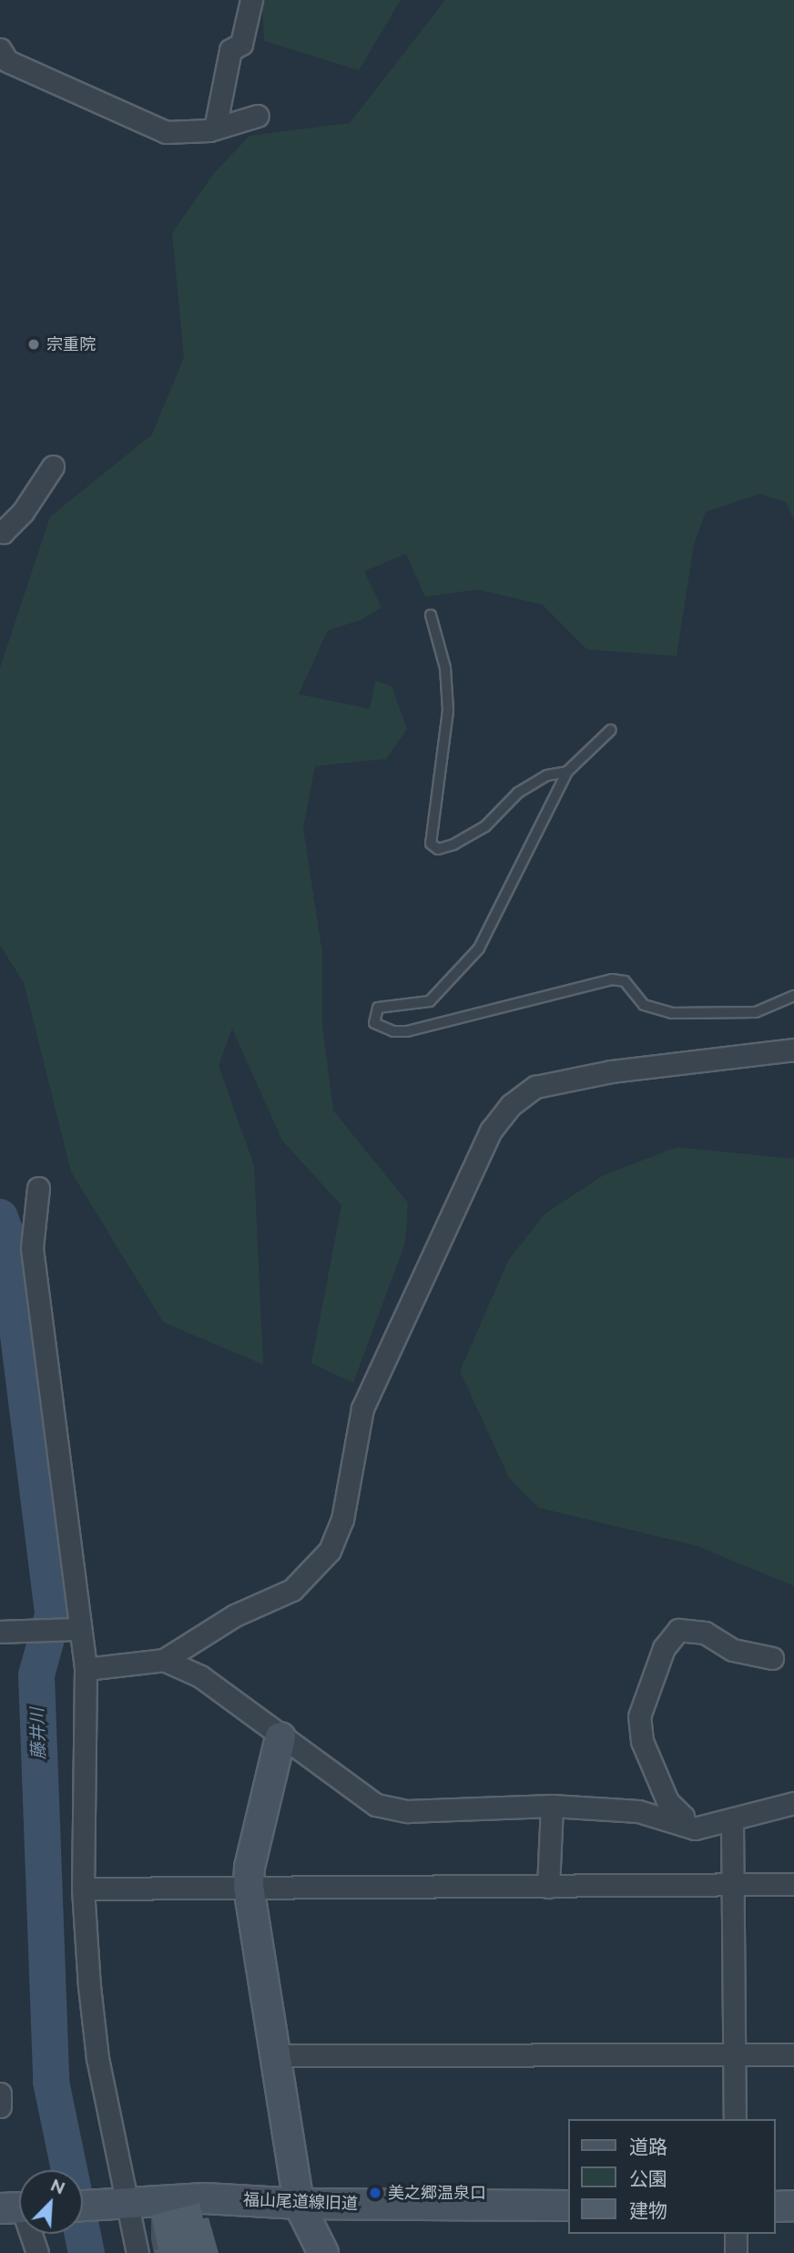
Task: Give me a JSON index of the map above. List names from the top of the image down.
{
  "streets": {
    "street": ["福山尾道線旧道"]
  },
  "water": ["藤井川"],
  "places": ["宗重院", "美之郷温泉口"],
  "legend": ["道路", "公園", "建物"],
  "north": "top right"
}
